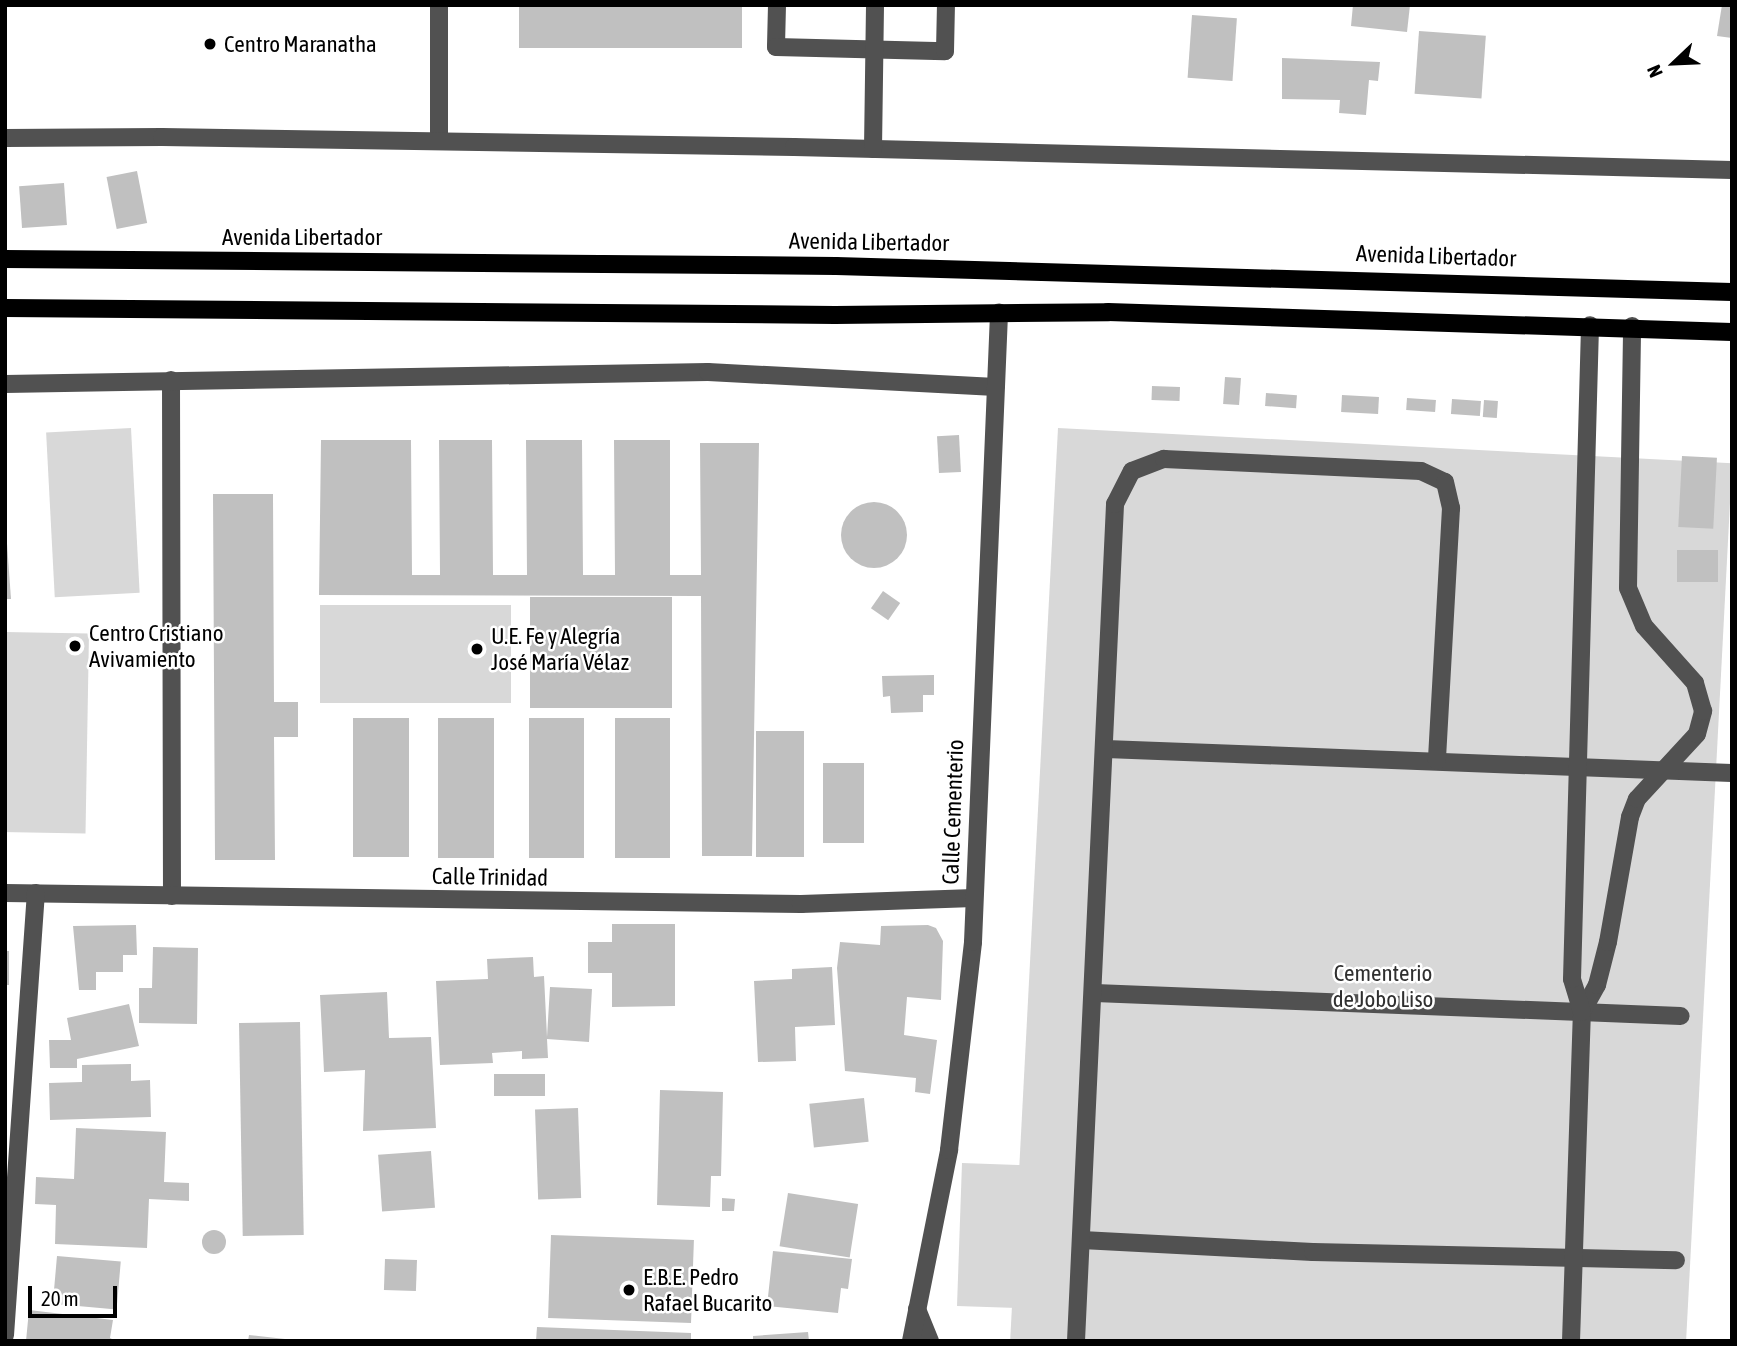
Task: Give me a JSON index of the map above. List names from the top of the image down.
{
  "streets": {
    "main road": ["Avenida Libertador"],
    "street": ["Calle Cementerio", "Calle Trinidad"]
  },
  "crossings": [
    ["Calle Cementerio", "Calle Trinidad"]
  ],
  "parks": ["Cementerio de Jobo Liso"],
  "places": [
    "Centro Maranatha",
    "Centro Cristiano Avivamiento",
    "U.E. Fe y Alegría José María Vélaz",
    "E.B.E. Pedro Rafael Bucarito"
  ],
  "scale_bar": "20 m",
  "north": "bottom left"
}
